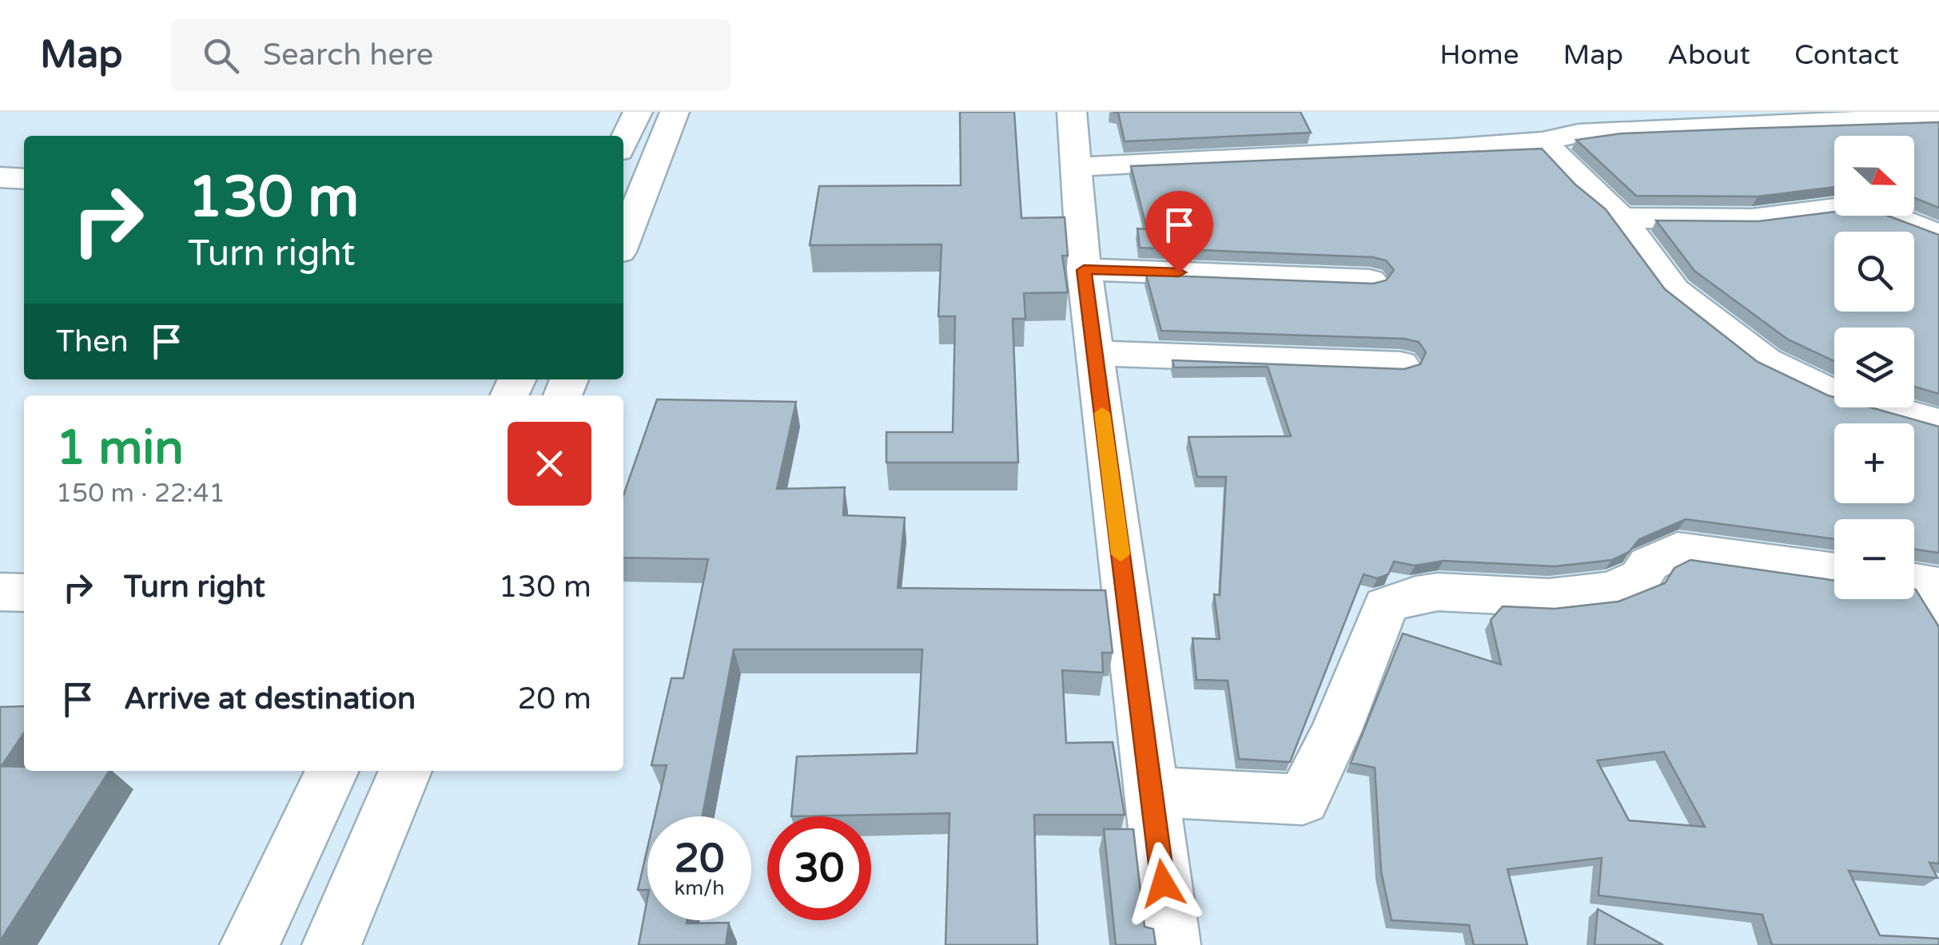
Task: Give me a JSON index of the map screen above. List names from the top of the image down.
{
  "north": "right",
  "page": {
    "header": "Map",
    "search": "Search here",
    "nav": [
      "Home",
      "Map",
      "About",
      "Contact"
    ],
    "map_buttons": ["+", "−"],
    "turn": ["130 m", "Turn right"],
    "then": "Then",
    "heading": ["1 min", "150 m · 22:41"],
    "list": [
      {
        "name": "Turn right",
        "value": "130 m"
      },
      {
        "name": "Arrive at destination",
        "value": "20 m"
      }
    ],
    "speed": "20 km/h",
    "limit": "30"
  }
}
